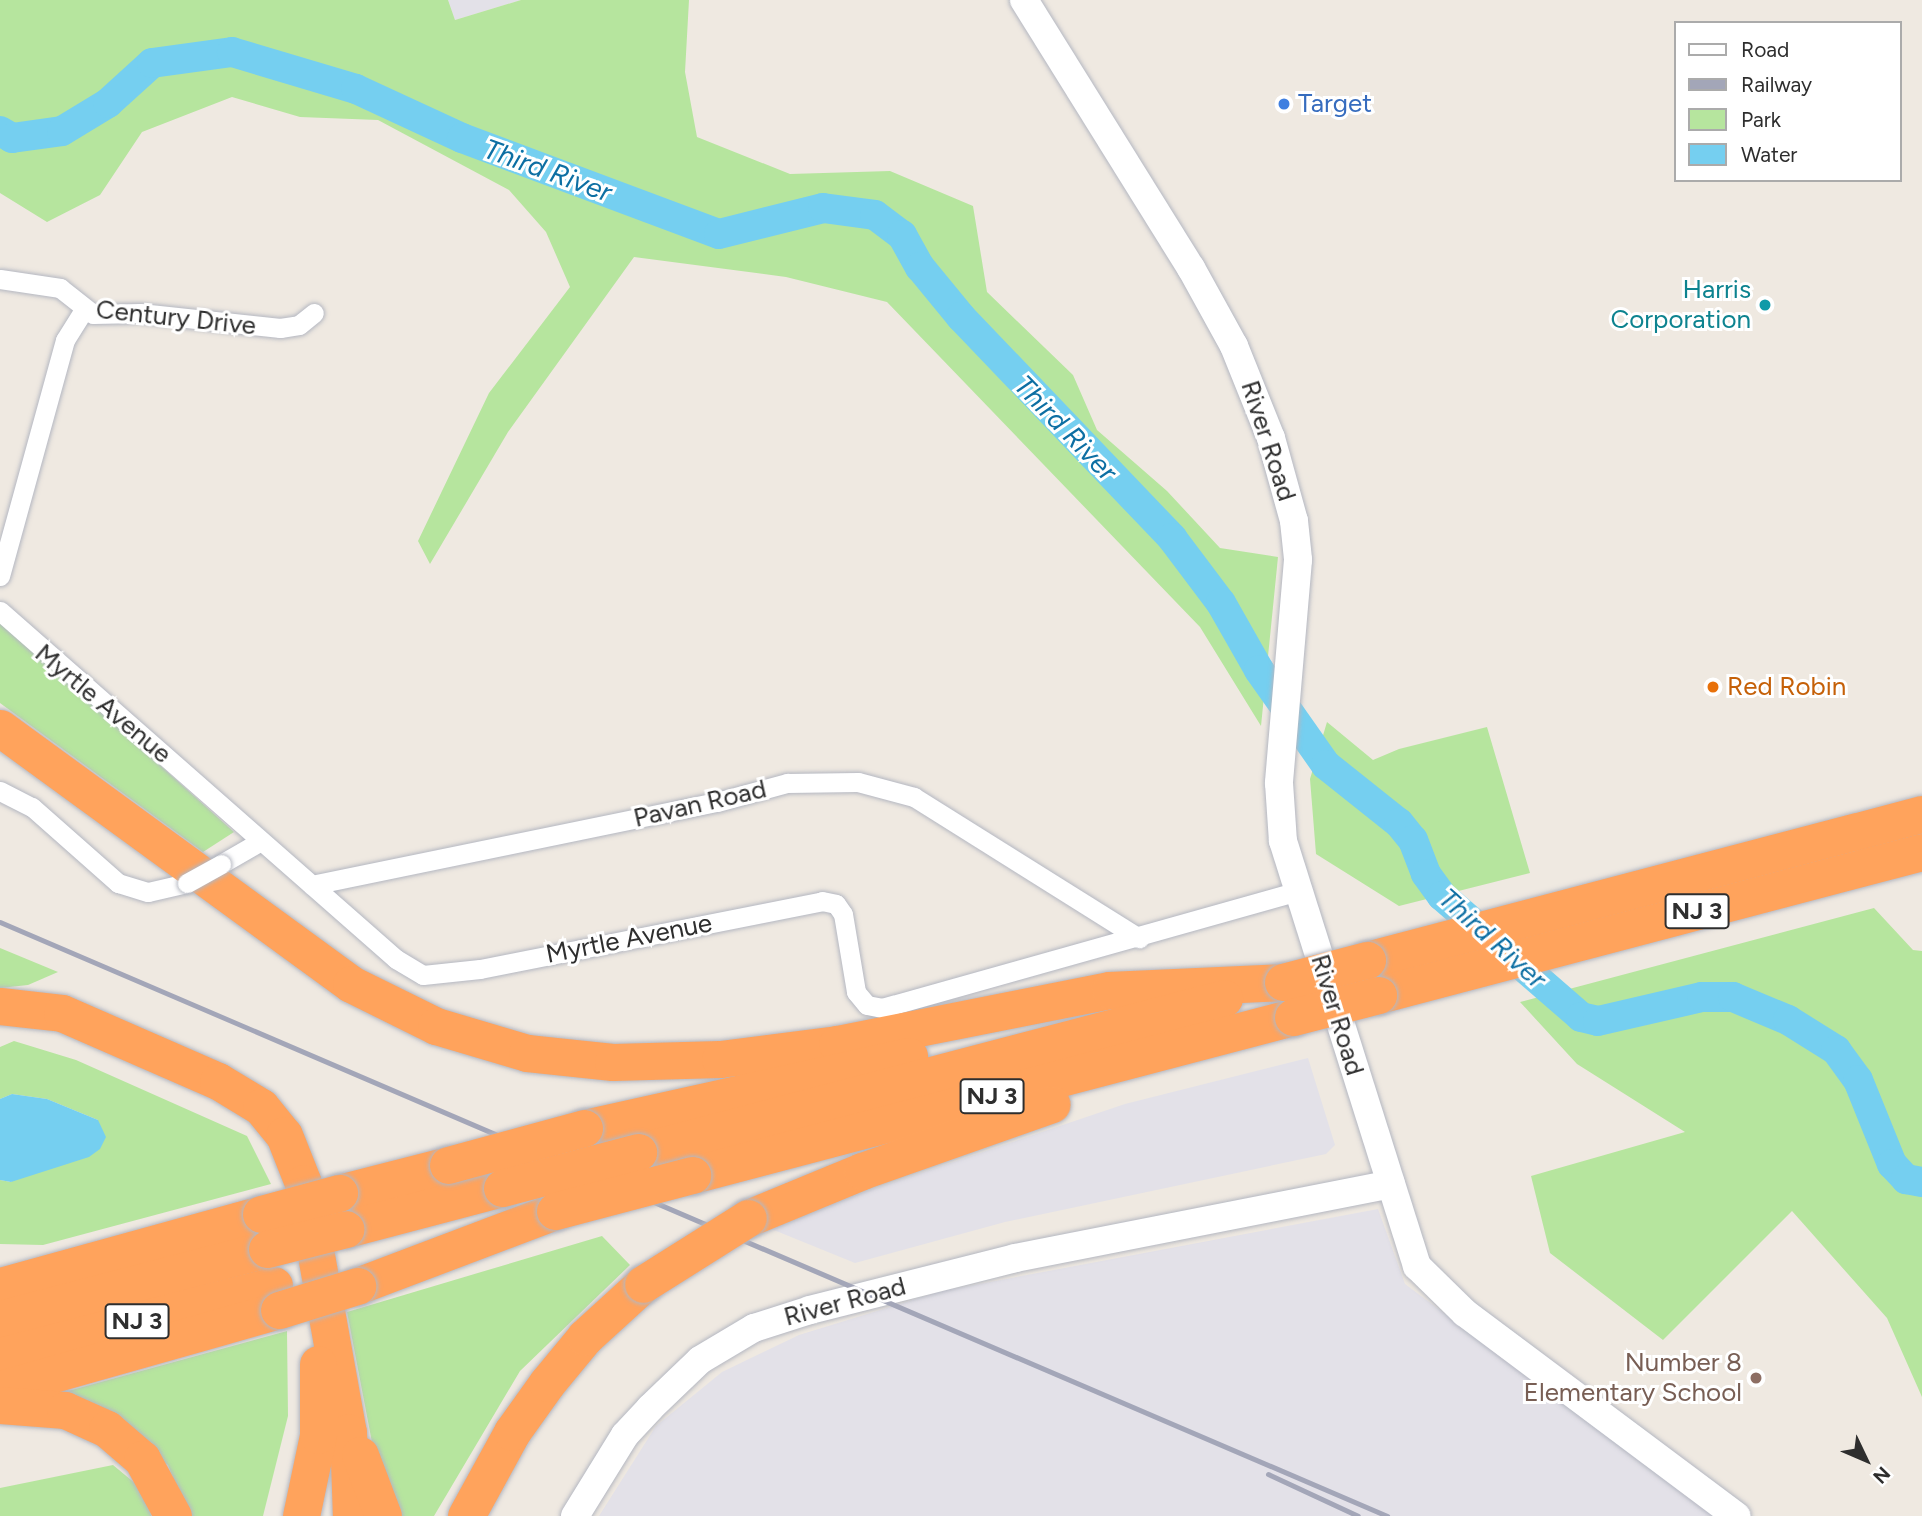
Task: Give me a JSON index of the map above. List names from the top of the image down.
{
  "streets": {
    "highway": ["NJ 3"],
    "street": [
      "Century Drive",
      "River Road",
      "Myrtle Avenue",
      "Pavan Road"
    ]
  },
  "crossings": [
    ["River Road", "Myrtle Avenue"],
    ["Myrtle Avenue", "Pavan Road"]
  ],
  "water": ["Third River"],
  "places": [
    "Target",
    "Harris Corporation",
    "Red Robin",
    "Number 8 Elementary School"
  ],
  "legend": [
    "Road",
    "Railway",
    "Park",
    "Water"
  ],
  "north": "bottom right"
}
